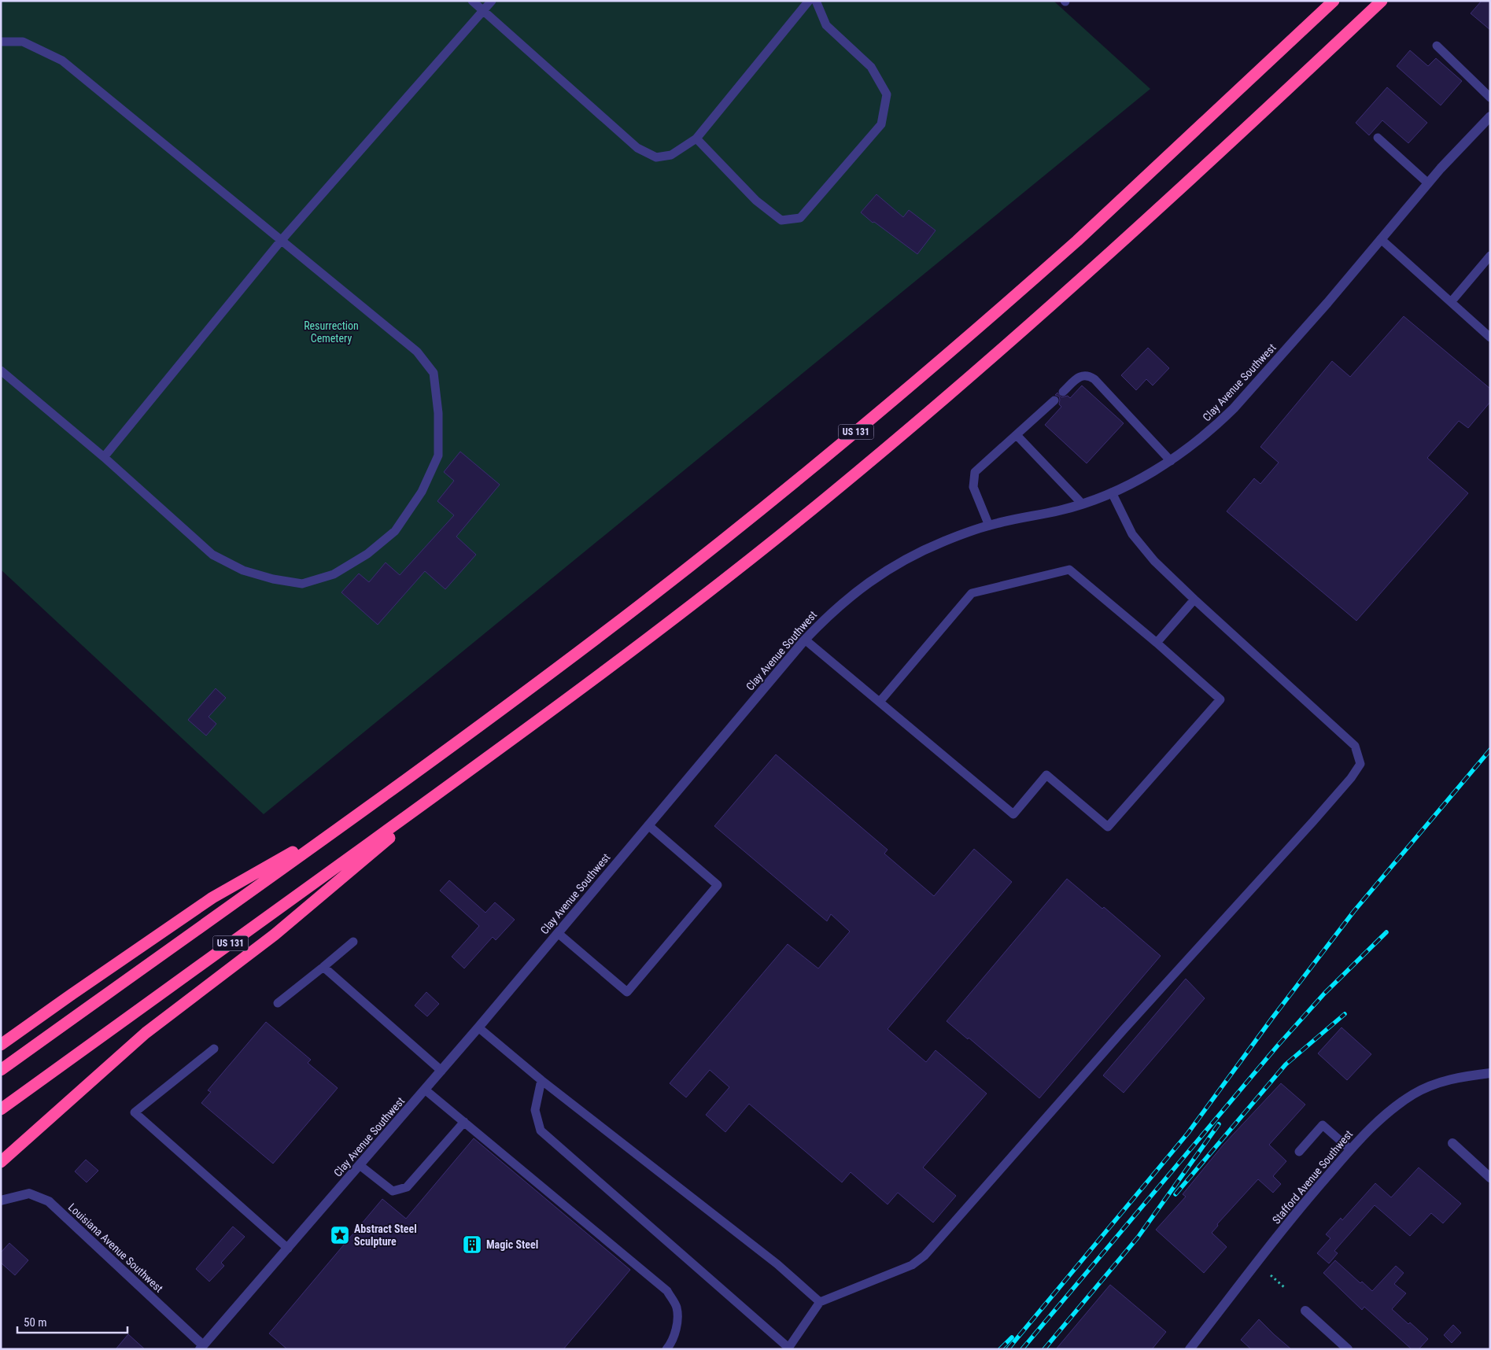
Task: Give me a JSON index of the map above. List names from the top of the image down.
{
  "streets": {
    "highway": ["US 131"],
    "street": ["Clay Avenue Southwest", "Stafford Avenue Southwest", "Louisiana Avenue Southwest"]
  },
  "crossings": [
    ["Clay Avenue Southwest", "Louisiana Avenue Southwest"]
  ],
  "parks": ["Resurrection Cemetery"],
  "places": {
    "place": ["Abstract Steel Sculpture"],
    "building": ["Magic Steel"]
  },
  "scale_bar": "50 m"
}
